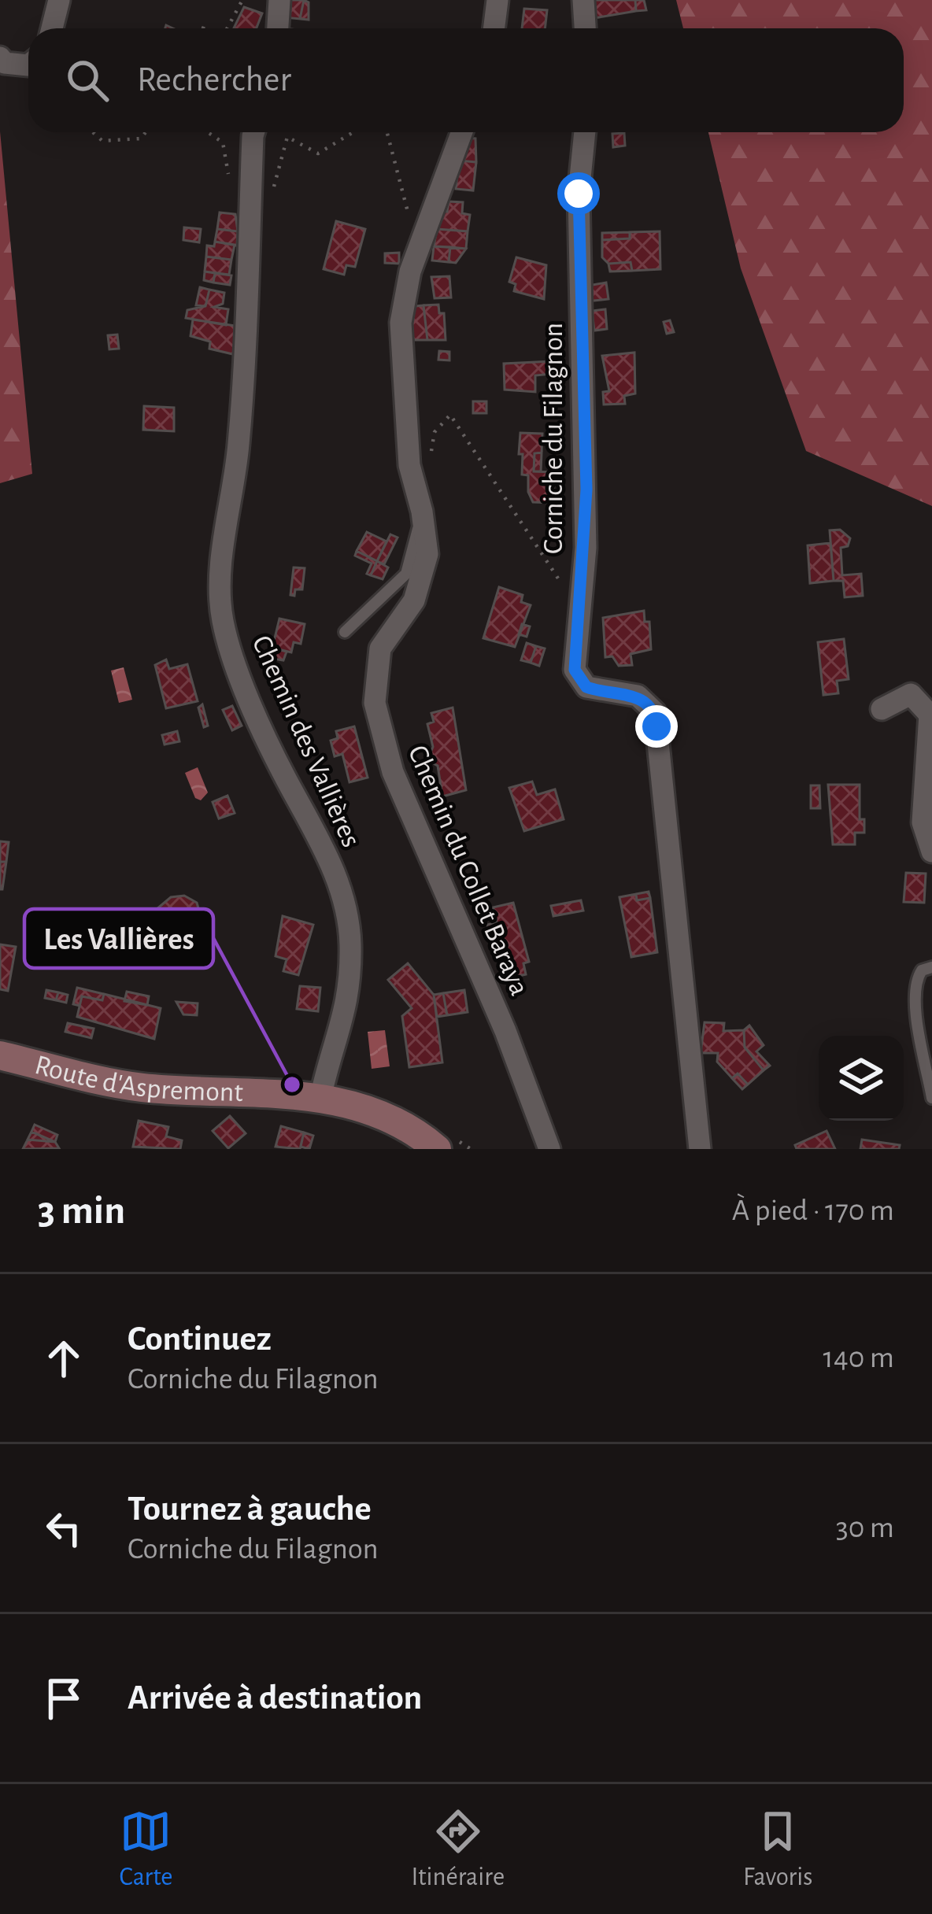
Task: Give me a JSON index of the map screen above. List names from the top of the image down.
{
  "streets": {
    "street": [
      "Corniche du Filagnon",
      "Chemin des Vallières",
      "Chemin du Collet Baraya",
      "Route d'Aspremont"
    ]
  },
  "crossings": [
    ["Chemin des Vallières", "Route d'Aspremont"]
  ],
  "places": ["Les Vallières"],
  "page": {
    "search": "Rechercher",
    "heading": ["3 min", "À pied · 170 m"],
    "list": [
      ["Continuez", "Corniche du Filagnon", "140 m"],
      ["Tournez à gauche", "Corniche du Filagnon", "30 m"],
      "Arrivée à destination"
    ],
    "nav": ["Carte", "Itinéraire", "Favoris"]
  }
}
